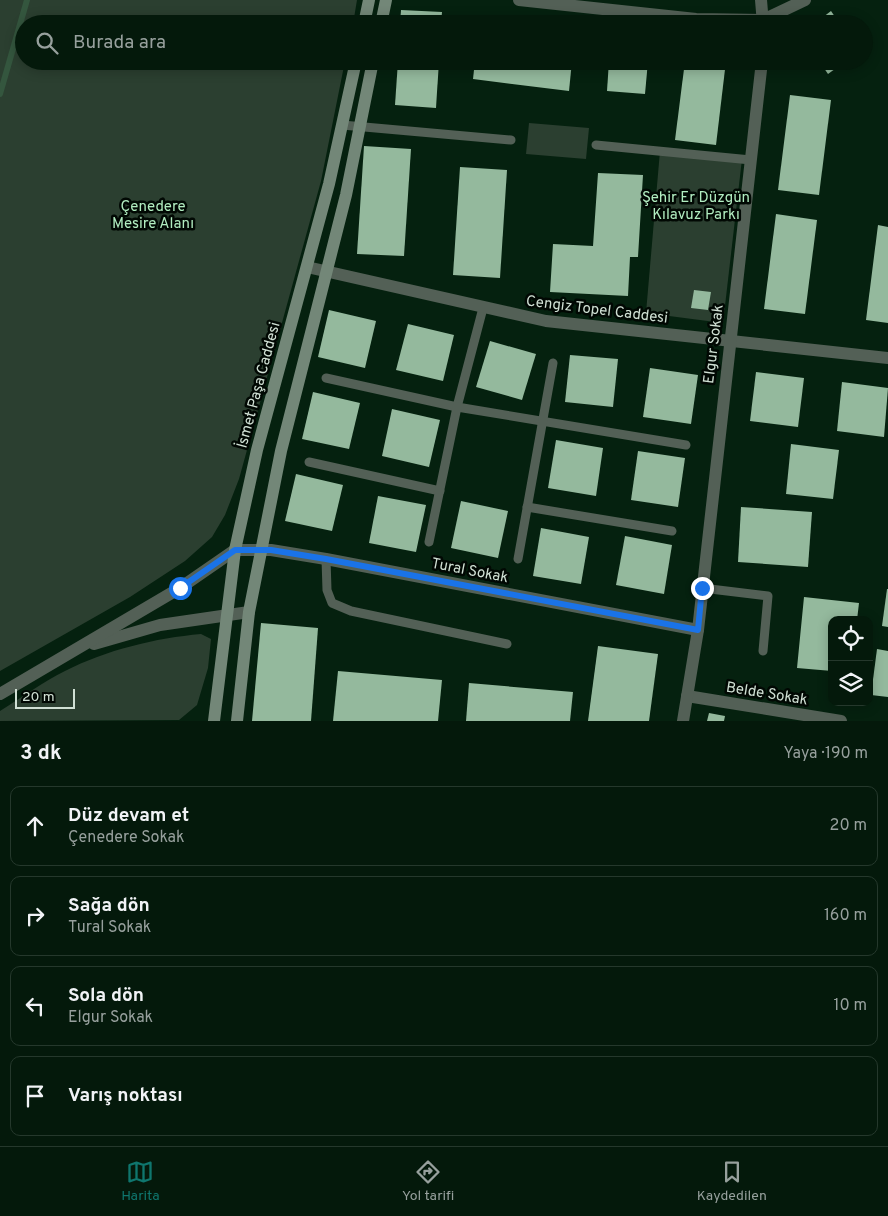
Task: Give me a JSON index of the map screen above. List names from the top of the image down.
{
  "streets": {
    "main road": ["İsmet Paşa Caddesi"],
    "street": [
      "Cengiz Topel Caddesi",
      "Elgur Sokak",
      "Tural Sokak",
      "Belde Sokak"
    ]
  },
  "crossings": [
    ["Cengiz Topel Caddesi", "Elgur Sokak"],
    ["Cengiz Topel Caddesi", "İsmet Paşa Caddesi"],
    ["Elgur Sokak", "Tural Sokak"],
    ["Elgur Sokak", "Belde Sokak"],
    ["İsmet Paşa Caddesi", "Tural Sokak"]
  ],
  "parks": ["Şehir Er Düzgün Kılavuz Parkı", "Çenedere Mesire Alanı"],
  "scale_bar": "20 m",
  "page": {
    "search": "Burada ara",
    "scale": "20 m",
    "heading": ["3 dk", "Yaya · 190 m"],
    "list": [
      ["Düz devam et", "Çenedere Sokak", "20 m"],
      ["Sağa dön", "Tural Sokak", "160 m"],
      ["Sola dön", "Elgur Sokak", "10 m"],
      "Varış noktası"
    ],
    "nav": ["Harita", "Yol tarifi", "Kaydedilen"]
  }
}
